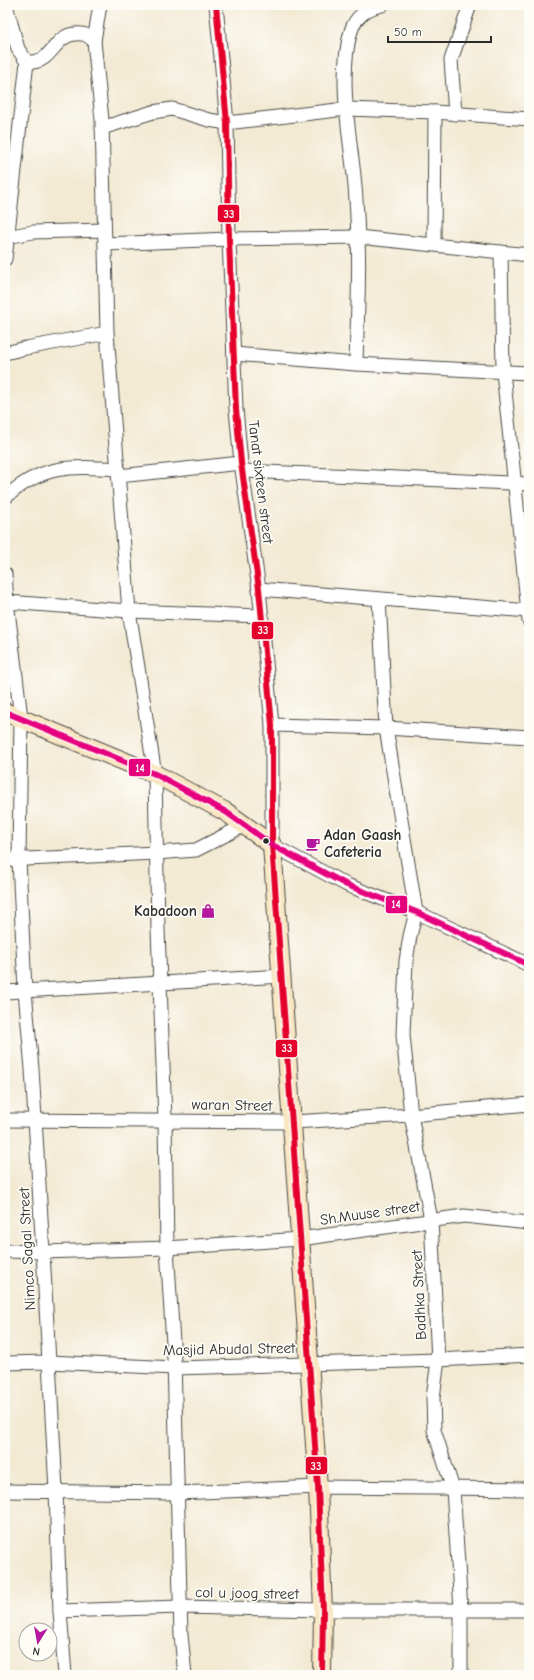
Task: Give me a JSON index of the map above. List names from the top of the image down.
{
  "streets": {
    "street": [
      "Tanat sixteen street",
      "waran Street",
      "Sh.Muuse street",
      "Nimco Sagal Street",
      "Badhka Street",
      "Masjid Abudal Street",
      "col u joog street"
    ]
  },
  "crossings": [
    ["waran Street", "Nimco Sagal Street"],
    ["waran Street", "Badhka Street"],
    ["Sh.Muuse street", "Nimco Sagal Street"],
    ["Sh.Muuse street", "Badhka Street"],
    ["Nimco Sagal Street", "Masjid Abudal Street"],
    ["Nimco Sagal Street", "col u joog street"],
    ["Badhka Street", "Masjid Abudal Street"],
    ["Badhka Street", "col u joog street"]
  ],
  "places": {
    "cafe": ["Adan Gaash Cafeteria"],
    "shop": ["Kabadoon"]
  },
  "lines": ["transit line 33", "transit line 14"],
  "scale_bar": "50 m",
  "north": "bottom"
}
